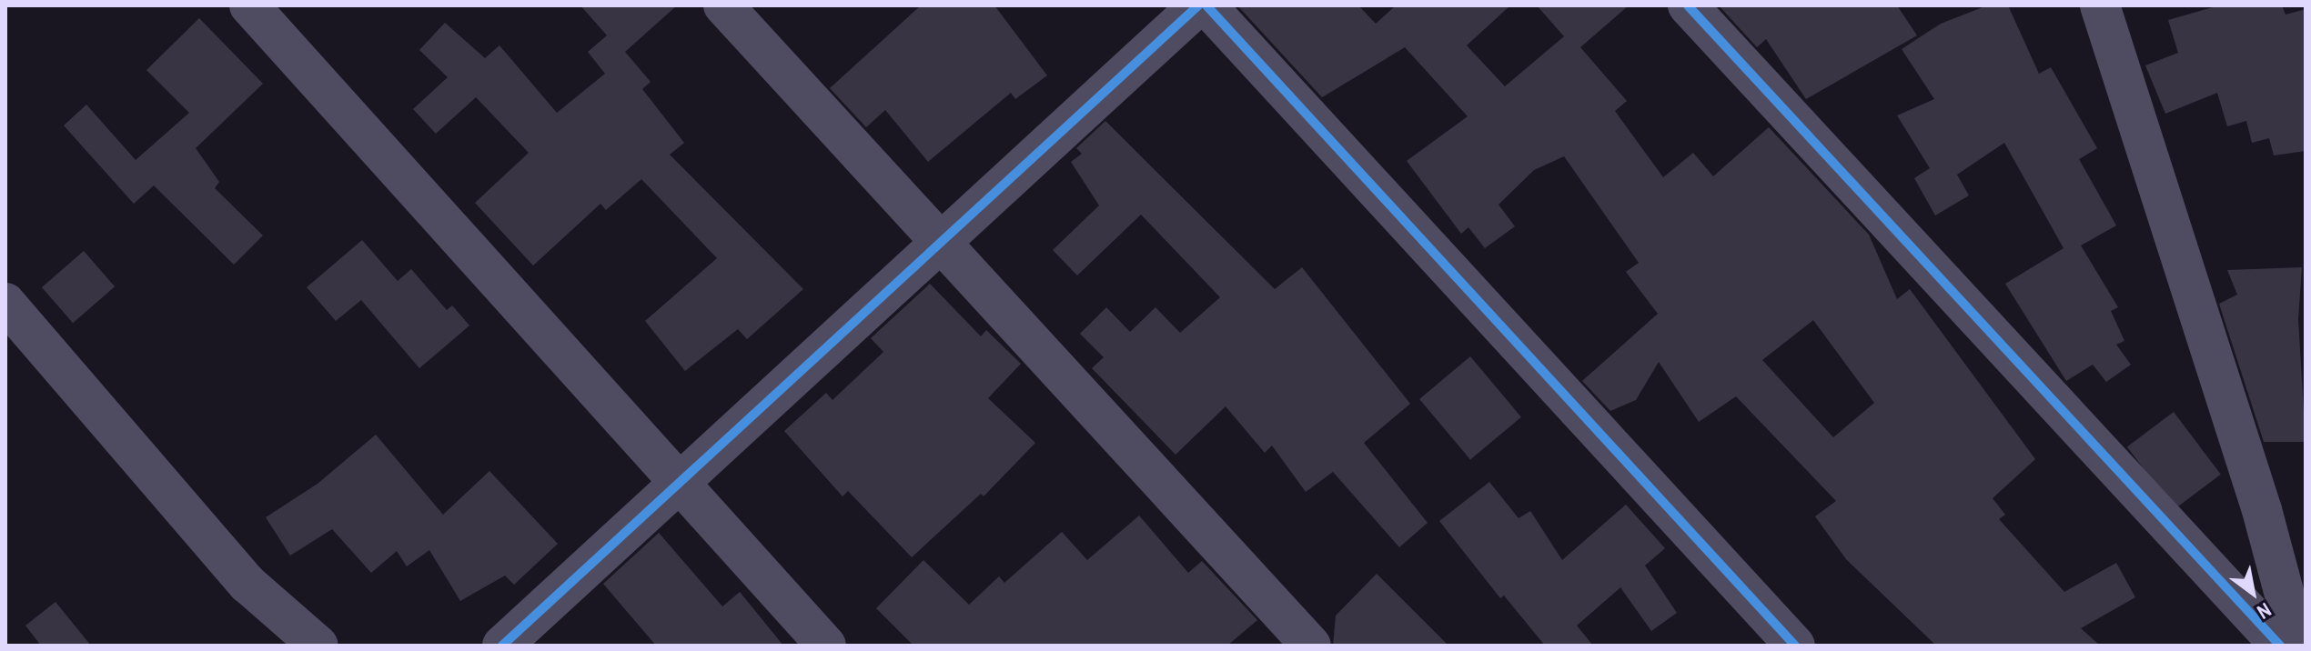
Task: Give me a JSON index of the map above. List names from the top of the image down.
{
  "north": "bottom right"
}
